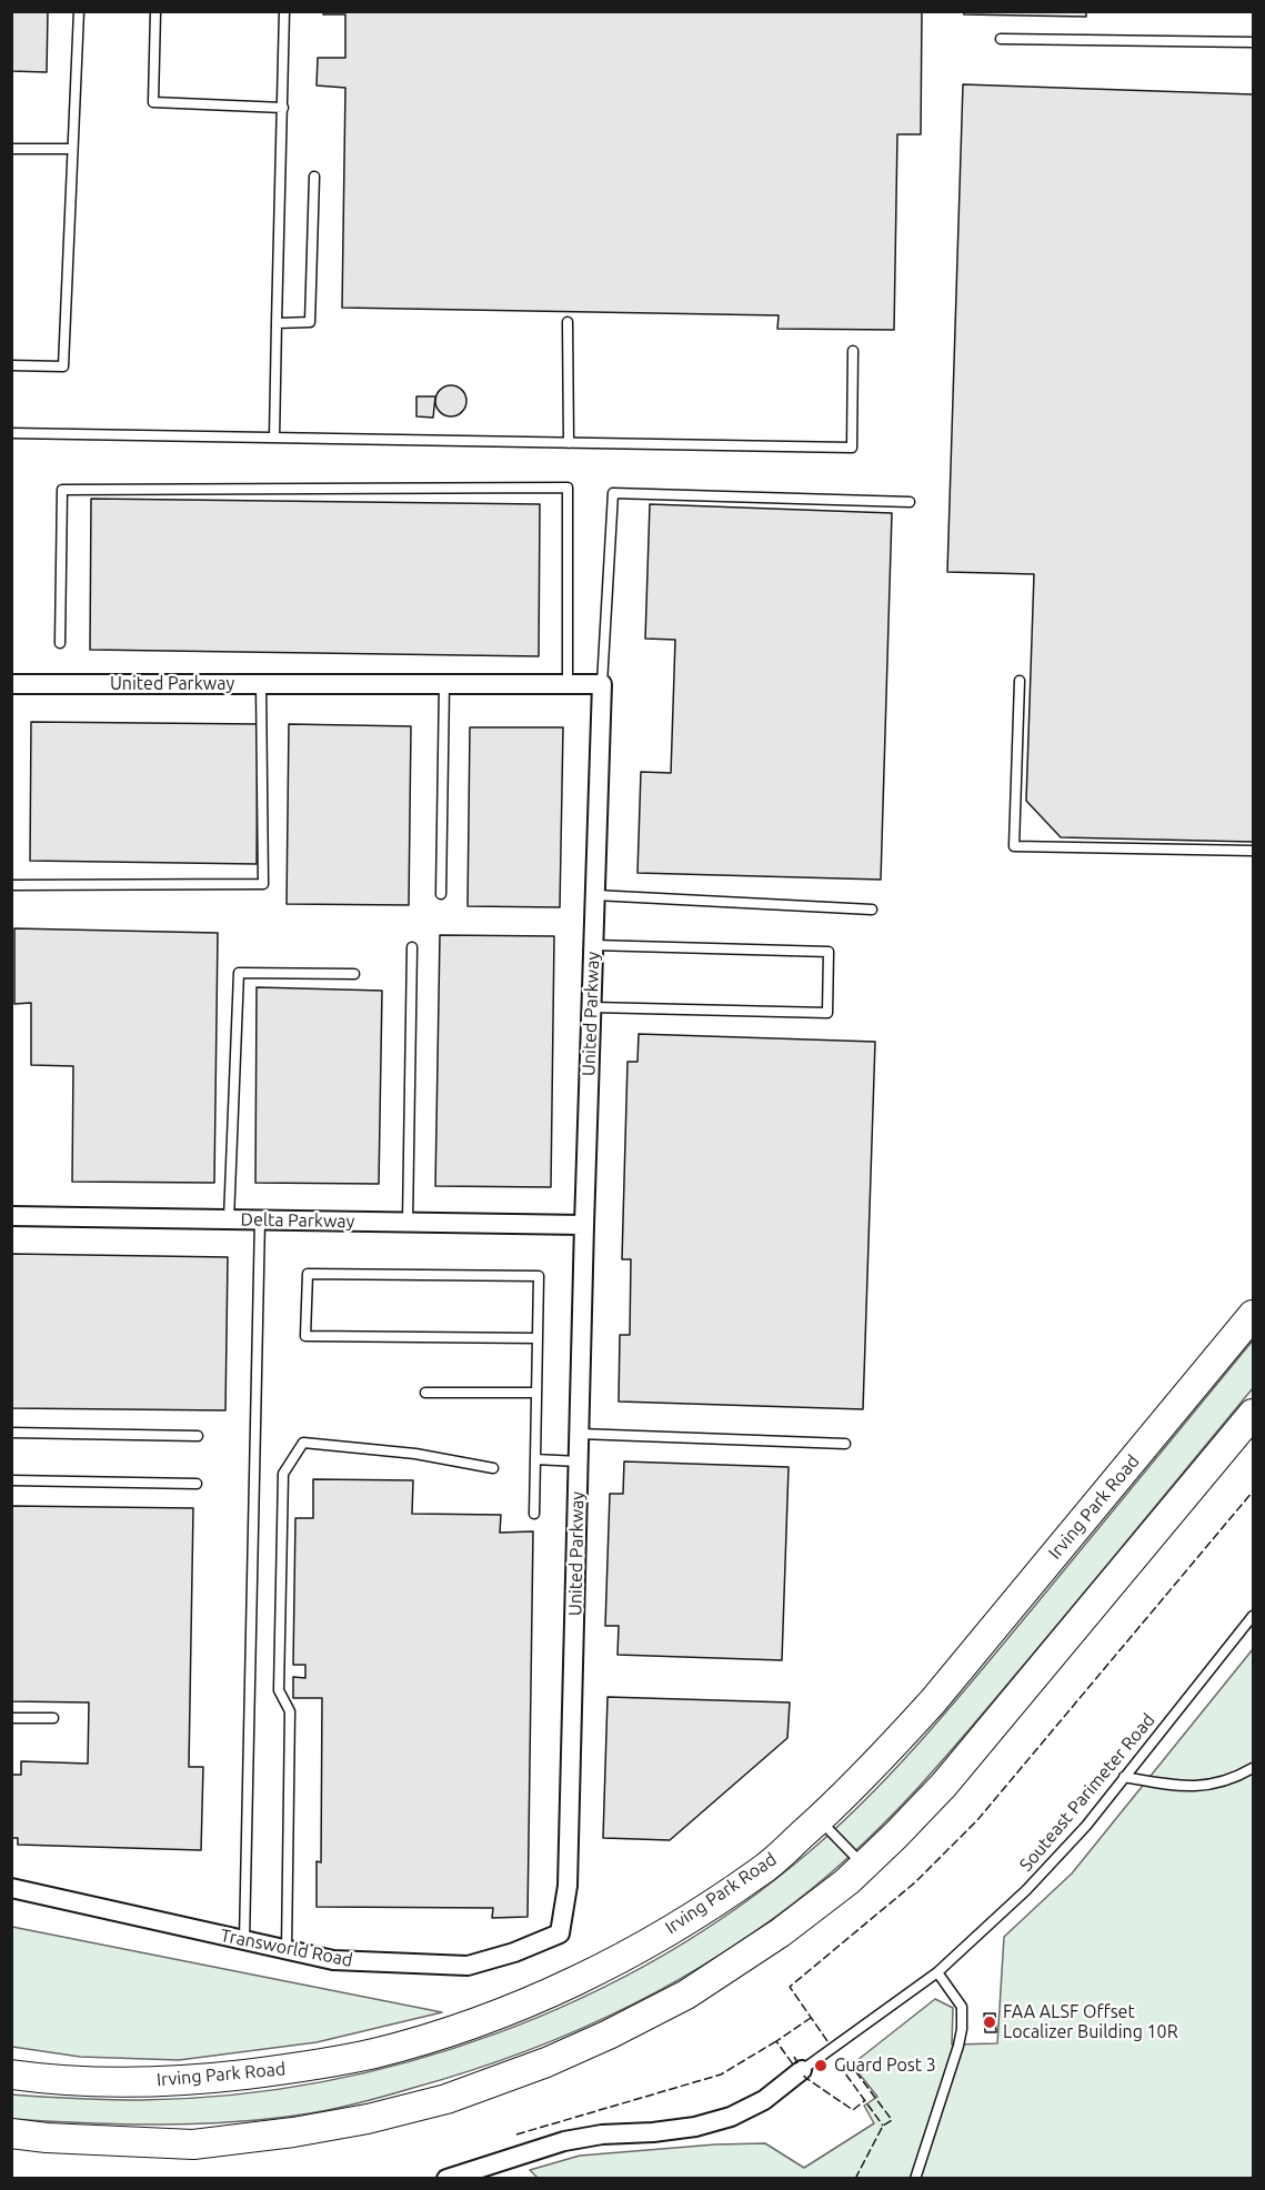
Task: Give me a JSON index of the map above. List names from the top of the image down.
{
  "streets": {
    "main road": ["Irving Park Road"],
    "street": ["United Parkway", "Delta Parkway", "Transworld Road"],
    "lane": ["Souteast Parimeter Road"]
  },
  "crossings": [
    ["United Parkway", "Delta Parkway"],
    ["United Parkway", "Transworld Road"]
  ],
  "places": ["FAA ALSF Offset Localizer Building 10R", "Guard Post 3"]
}
